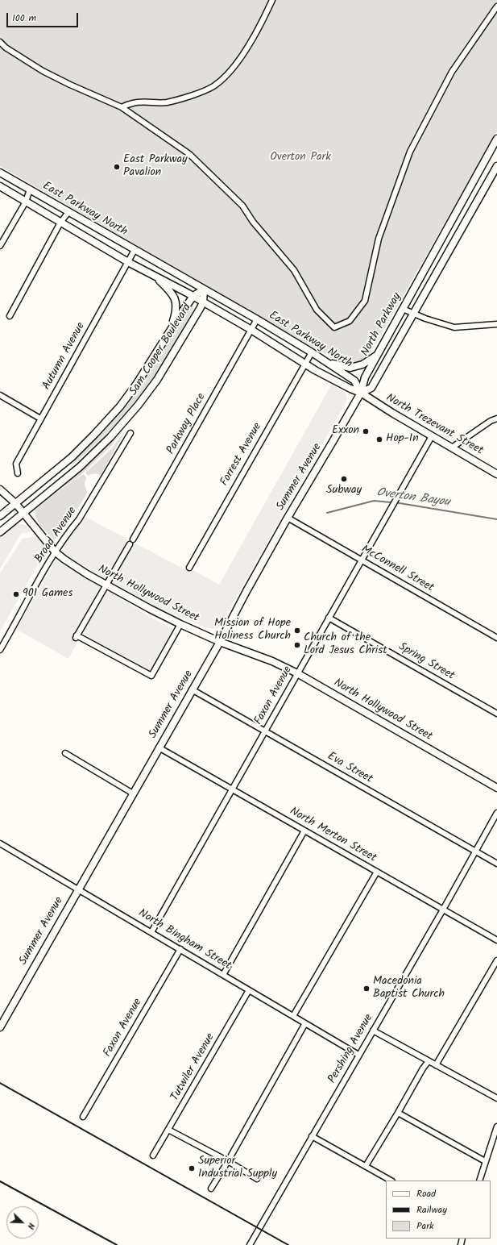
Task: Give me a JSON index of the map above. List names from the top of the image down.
{
  "streets": {
    "main road": [
      "East Parkway North",
      "North Parkway",
      "Sam Cooper Boulevard",
      "North Trezevant Street",
      "Summer Avenue",
      "North Hollywood Street"
    ],
    "street": [
      "Autumn Avenue",
      "Parkway Place",
      "Forrest Avenue",
      "Broad Avenue",
      "McConnell Street",
      "Spring Street",
      "Faxon Avenue",
      "Eva Street",
      "North Merton Street",
      "North Bingham Street",
      "Pershing Avenue",
      "Tutwiler Avenue"
    ]
  },
  "crossings": [
    ["East Parkway North", "North Parkway"],
    ["East Parkway North", "Sam Cooper Boulevard"],
    ["East Parkway North", "Autumn Avenue"],
    ["East Parkway North", "Parkway Place"],
    ["East Parkway North", "North Trezevant Street"],
    ["East Parkway North", "Forrest Avenue"],
    ["East Parkway North", "Summer Avenue"],
    ["North Parkway", "North Trezevant Street"],
    ["North Parkway", "Summer Avenue"],
    ["Sam Cooper Boulevard", "North Hollywood Street"],
    ["North Trezevant Street", "Summer Avenue"],
    ["North Trezevant Street", "Faxon Avenue"],
    ["Summer Avenue", "McConnell Street"],
    ["Summer Avenue", "North Hollywood Street"],
    ["Summer Avenue", "Eva Street"],
    ["Summer Avenue", "North Merton Street"],
    ["Summer Avenue", "North Bingham Street"],
    ["Broad Avenue", "North Hollywood Street"],
    ["McConnell Street", "Faxon Avenue"],
    ["North Hollywood Street", "Faxon Avenue"],
    ["Spring Street", "Faxon Avenue"],
    ["Faxon Avenue", "Eva Street"],
    ["Faxon Avenue", "North Merton Street"],
    ["Faxon Avenue", "North Bingham Street"],
    ["Eva Street", "Pershing Avenue"],
    ["North Merton Street", "Pershing Avenue"],
    ["North Bingham Street", "Pershing Avenue"],
    ["North Bingham Street", "Tutwiler Avenue"]
  ],
  "water": ["Overton Bayou"],
  "parks": ["Overton Park"],
  "places": [
    "East Parkway Pavalion",
    "Exxon",
    "Hop-In",
    "Subway",
    "901 Games",
    "Mission of Hope Holiness Church",
    "Church of the Lord Jesus Christ",
    "Macedonia Baptist Church",
    "Superior Industrial Supply"
  ],
  "legend": ["Road", "Railway", "Park"],
  "scale_bar": "100 m",
  "north": "bottom right"
}
